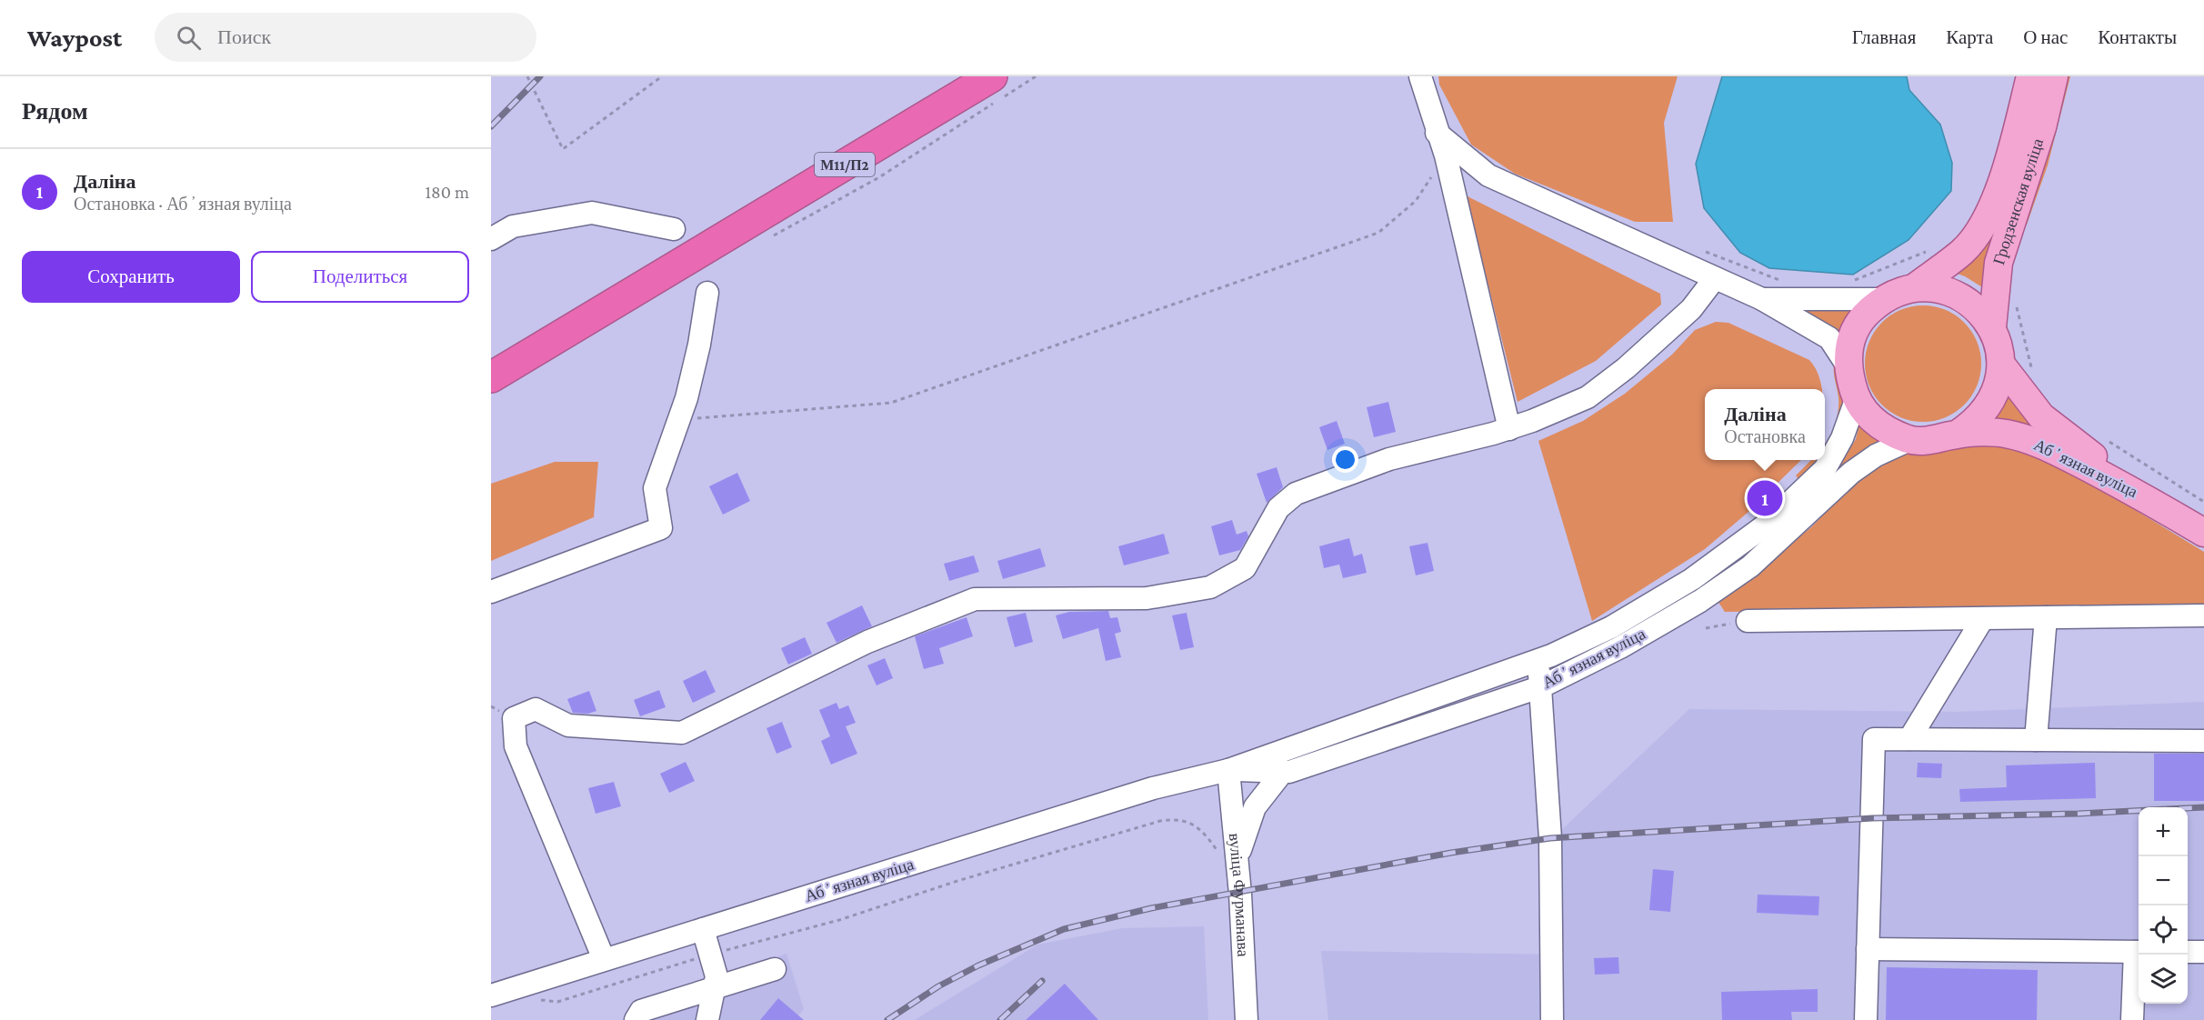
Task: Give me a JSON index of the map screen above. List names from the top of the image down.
{
  "streets": {
    "highway": ["М11/П2"],
    "main road": ["Гродзенская вуліца", "Абʼязная вуліца"],
    "street": ["вуліца Фурманава"]
  },
  "crossings": [
    ["Гродзенская вуліца", "Абʼязная вуліца"],
    ["Абʼязная вуліца", "вуліца Фурманава"]
  ],
  "page": {
    "header": "Waypost",
    "search": "Поиск",
    "nav": [
      "Главная",
      "Карта",
      "О нас",
      "Контакты"
    ],
    "heading": "Рядом",
    "list": [
      {
        "mark": "1",
        "name": "Даліна",
        "note": "Остановка · Абʼязная вуліца",
        "value": "180 m"
      }
    ],
    "buttons": ["Сохранить", "Поделиться"],
    "popup": ["Даліна", "Остановка"],
    "pins": "1",
    "map_buttons": ["+", "−"]
  }
}
